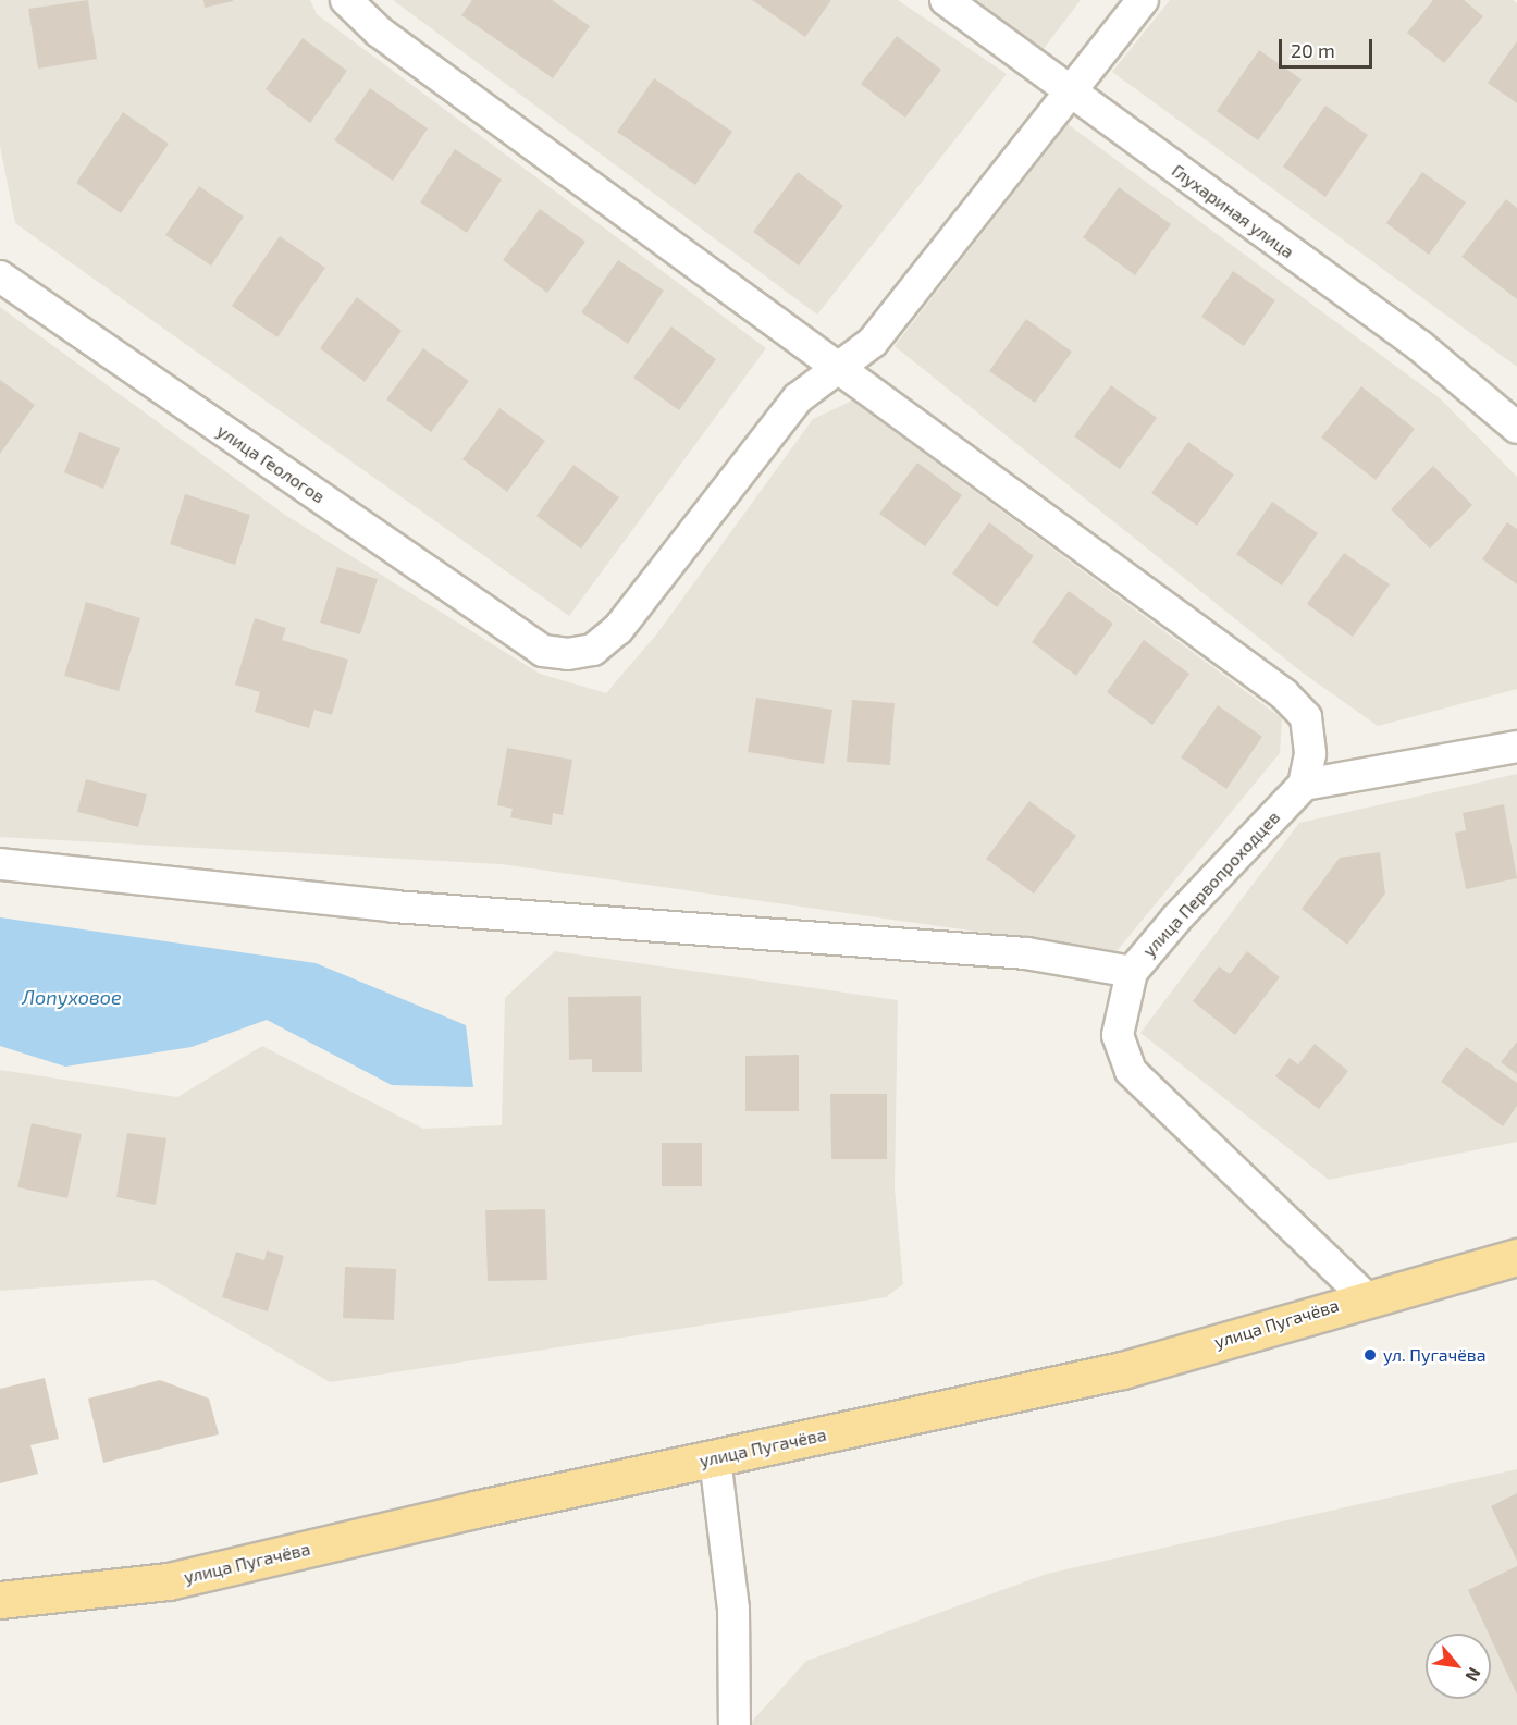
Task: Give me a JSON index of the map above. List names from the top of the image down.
{
  "streets": {
    "main road": ["улица Пугачёва"],
    "street": ["Глухариная улица", "улица Геологов", "улица Первопроходцев"]
  },
  "crossings": [
    ["улица Первопроходцев", "улица Пугачёва"]
  ],
  "water": ["Лопуховое"],
  "places": ["ул. Пугачёва"],
  "scale_bar": "20 m",
  "north": "bottom right"
}
